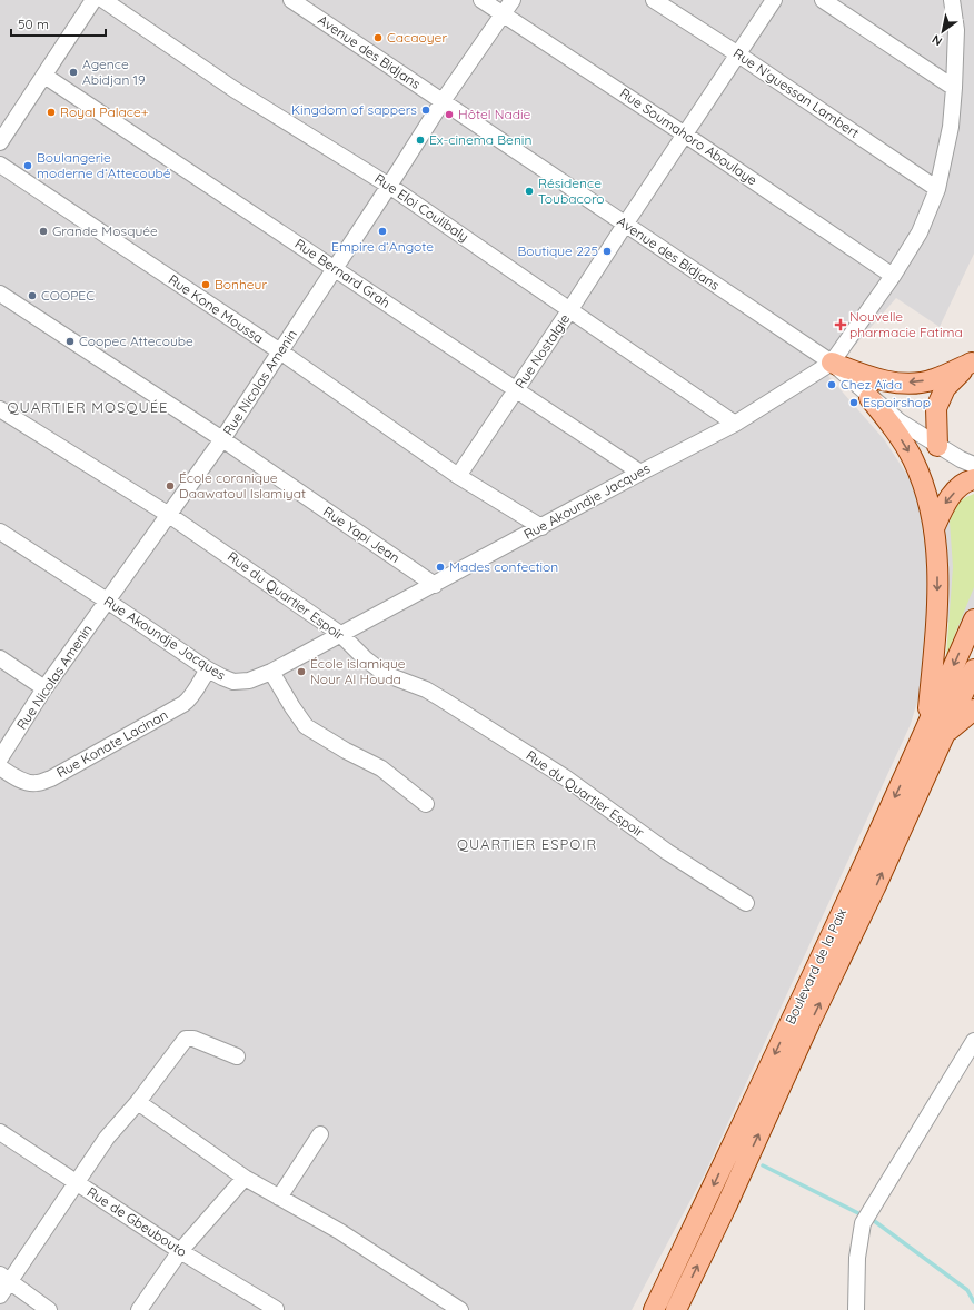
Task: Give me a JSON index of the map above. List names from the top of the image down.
{
  "streets": {
    "main road": ["Boulevard de la Paix"],
    "street": [
      "Avenue des Bidjans",
      "Rue N'guessan Lambert",
      "Rue Soumahoro Aboulaye",
      "Rue Eloi Coulibaly",
      "Rue Bernard Grah",
      "Rue Kone Moussa",
      "Rue Nostalgie",
      "Rue Nicolas Amenin",
      "Rue Akoundje Jacques",
      "Rue Yapi Jean",
      "Rue du Quartier Espoir",
      "Rue Konate Lacinan",
      "Rue de Gbeubouto"
    ]
  },
  "crossings": [
    ["Avenue des Bidjans", "Rue Nostalgie"],
    ["Avenue des Bidjans", "Rue Nicolas Amenin"],
    ["Avenue des Bidjans", "Rue Akoundje Jacques"],
    ["Rue N'guessan Lambert", "Rue Nostalgie"],
    ["Rue N'guessan Lambert", "Rue Akoundje Jacques"],
    ["Rue Soumahoro Aboulaye", "Rue Nostalgie"],
    ["Rue Soumahoro Aboulaye", "Rue Nicolas Amenin"],
    ["Rue Soumahoro Aboulaye", "Rue Akoundje Jacques"],
    ["Rue Eloi Coulibaly", "Rue Nostalgie"],
    ["Rue Eloi Coulibaly", "Rue Nicolas Amenin"],
    ["Rue Eloi Coulibaly", "Rue Akoundje Jacques"],
    ["Rue Bernard Grah", "Rue Nostalgie"],
    ["Rue Bernard Grah", "Rue Nicolas Amenin"],
    ["Rue Bernard Grah", "Rue Akoundje Jacques"],
    ["Rue Kone Moussa", "Rue Nostalgie"],
    ["Rue Kone Moussa", "Rue Nicolas Amenin"],
    ["Rue Kone Moussa", "Rue Akoundje Jacques"],
    ["Rue Nicolas Amenin", "Rue Akoundje Jacques"],
    ["Rue Nicolas Amenin", "Rue Yapi Jean"],
    ["Rue Nicolas Amenin", "Rue du Quartier Espoir"],
    ["Rue Akoundje Jacques", "Rue Yapi Jean"],
    ["Rue Akoundje Jacques", "Rue du Quartier Espoir"],
    ["Rue Akoundje Jacques", "Rue Konate Lacinan"]
  ],
  "districts": ["QUARTIER MOSQUÉE", "QUARTIER ESPOIR"],
  "places": {
    "other": [
      "Cacaoyer",
      "Agence Abidjan 19",
      "Kingdom of sappers",
      "Royal Palace+",
      "Hôtel Nadie",
      "Ex-cinema Benin",
      "Boulangerie moderne d‘Attecoubé",
      "Résidence Toubacoro",
      "Grande Mosquée",
      "Empire d‘Angote",
      "Boutique 225",
      "Bonheur",
      "COOPEC",
      "Coopec Attecoube",
      "Chez Aïda",
      "Espoirshop",
      "École coranique Daawatoul Islamiyat",
      "Mades confection",
      "École islamique Nour Al Houda"
    ],
    "health": ["Nouvelle pharmacie Fatima"]
  },
  "scale_bar": "50 m",
  "north": "bottom left"
}
